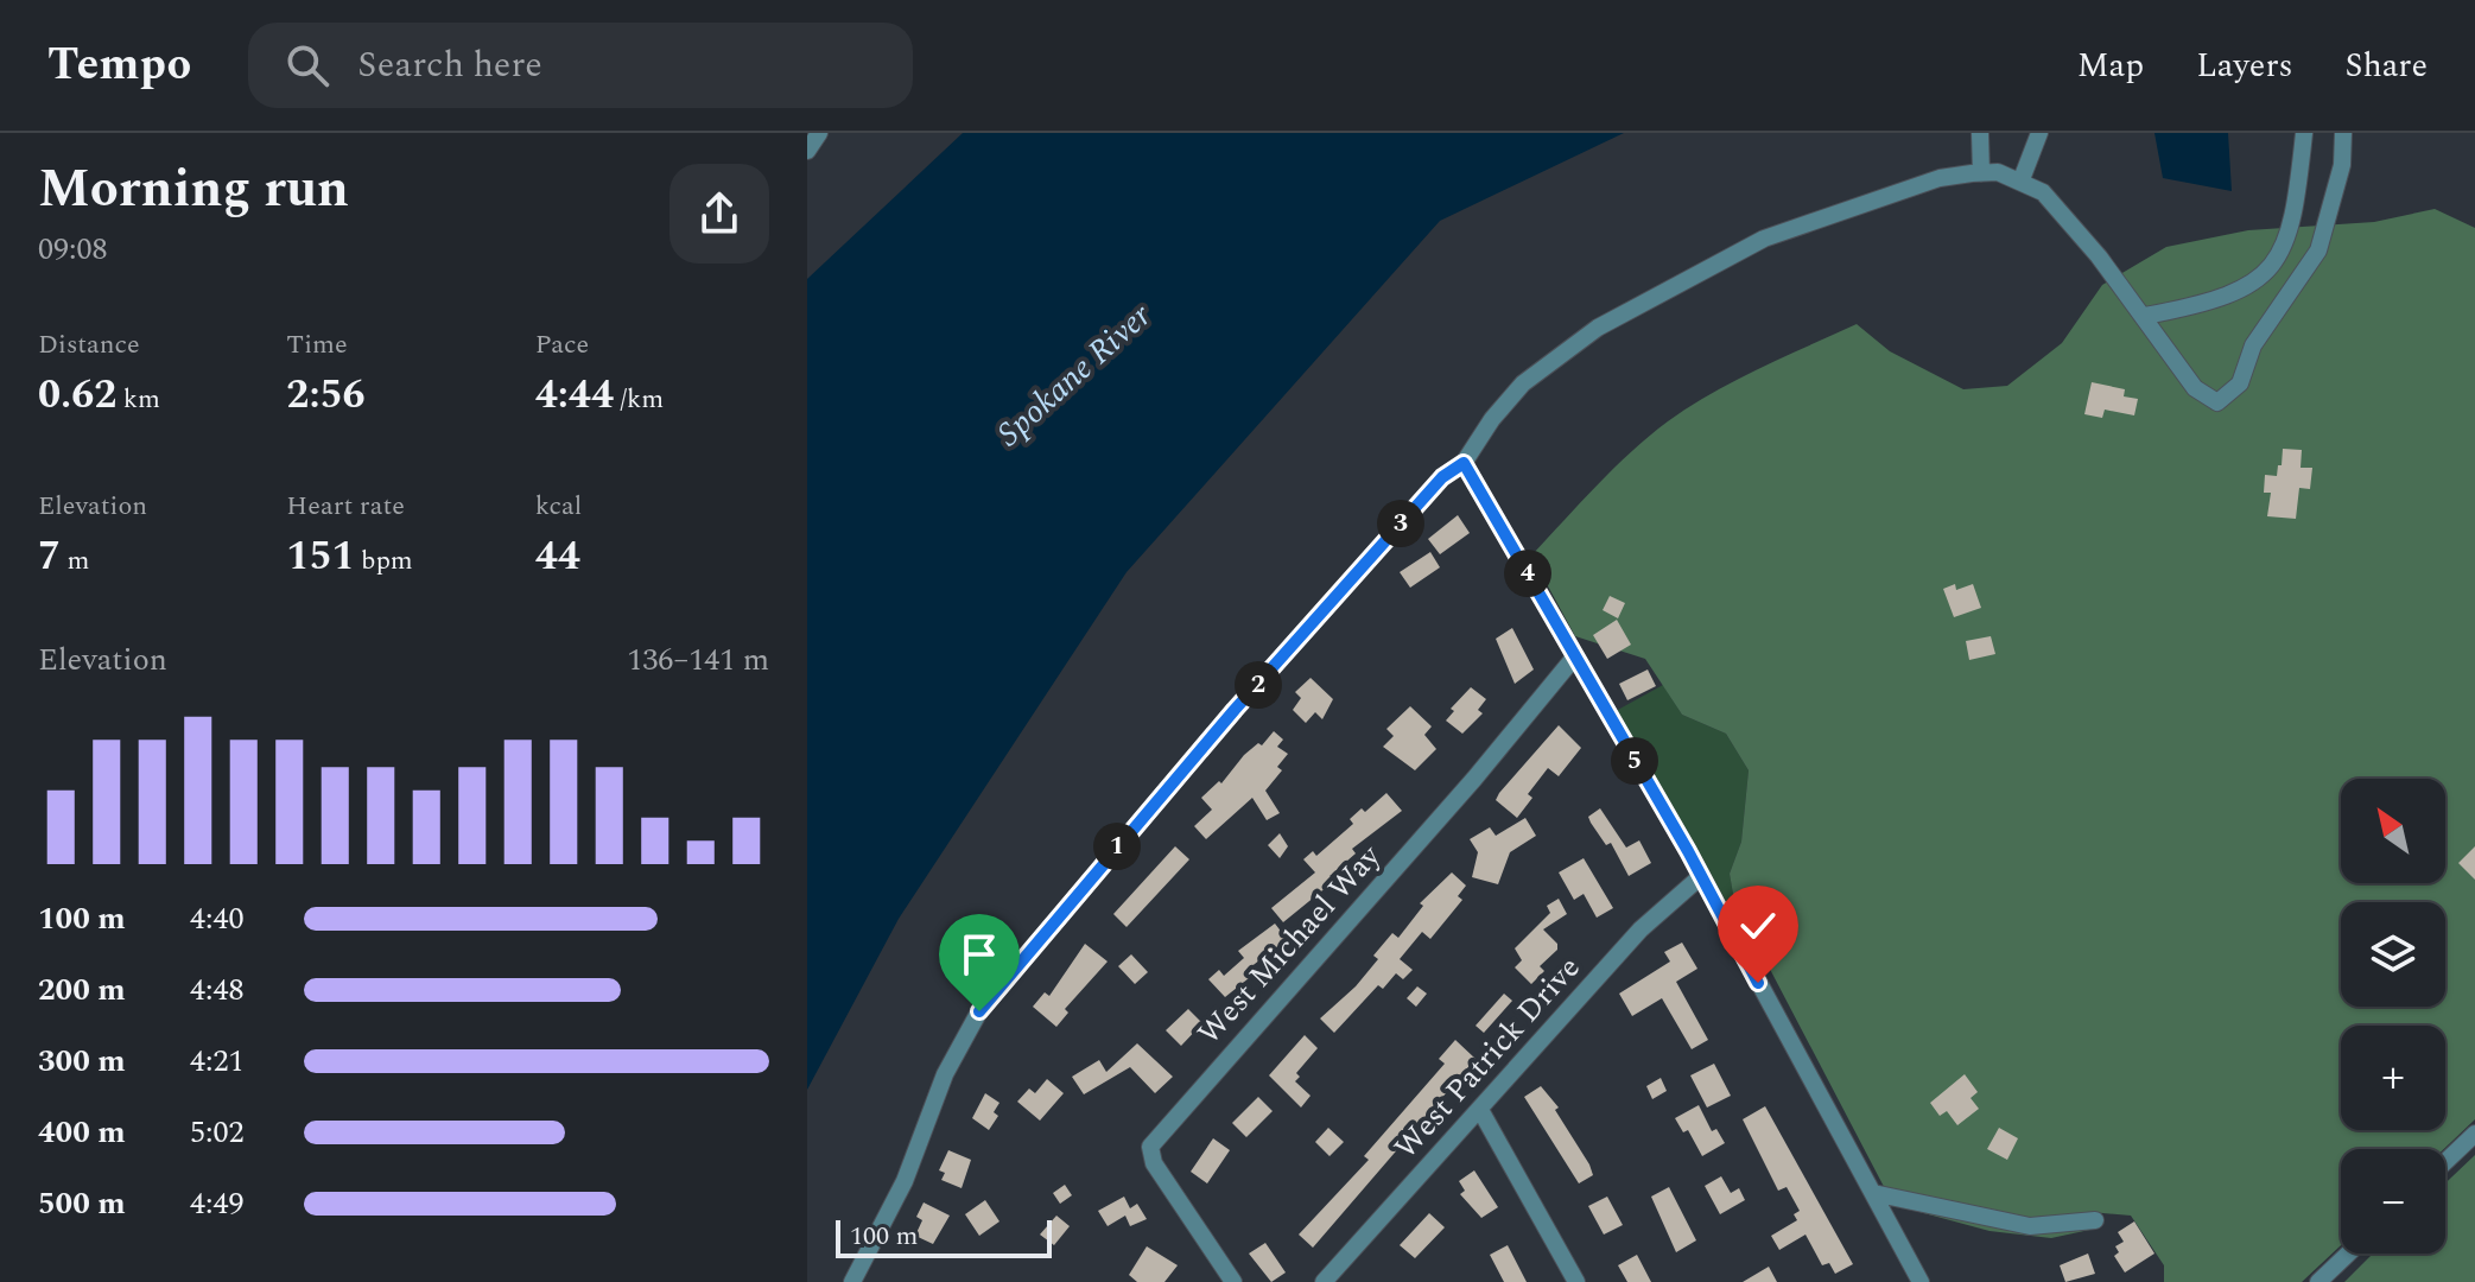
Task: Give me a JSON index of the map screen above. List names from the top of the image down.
{
  "streets": {
    "street": ["West Michael Way", "West Patrick Drive"]
  },
  "water": ["Spokane River"],
  "scale_bar": "100 m",
  "north": "top left",
  "page": {
    "header": "Tempo",
    "search": "Search here",
    "nav": ["Map", "Layers", "Share"],
    "heading": ["Morning run", "09:08"],
    "stats": [
      ["Distance", "0.62 km"],
      ["Time", "2:56"],
      ["Pace", "4:44 /km"],
      ["Elevation", "7 m"],
      ["Heart rate", "151 bpm"],
      ["kcal", "44"]
    ],
    "pins": [
      "3",
      "4",
      "2",
      "5",
      "1"
    ],
    "chart": ["Elevation", "136–141 m"],
    "map_buttons": ["+", "−"],
    "list": [
      {
        "name": "100 m",
        "note": "4:40"
      },
      {
        "name": "200 m",
        "note": "4:48"
      },
      {
        "name": "300 m",
        "note": "4:21"
      },
      {
        "name": "400 m",
        "note": "5:02"
      },
      {
        "name": "500 m",
        "note": "4:49"
      }
    ],
    "scale": "100 m"
  }
}
